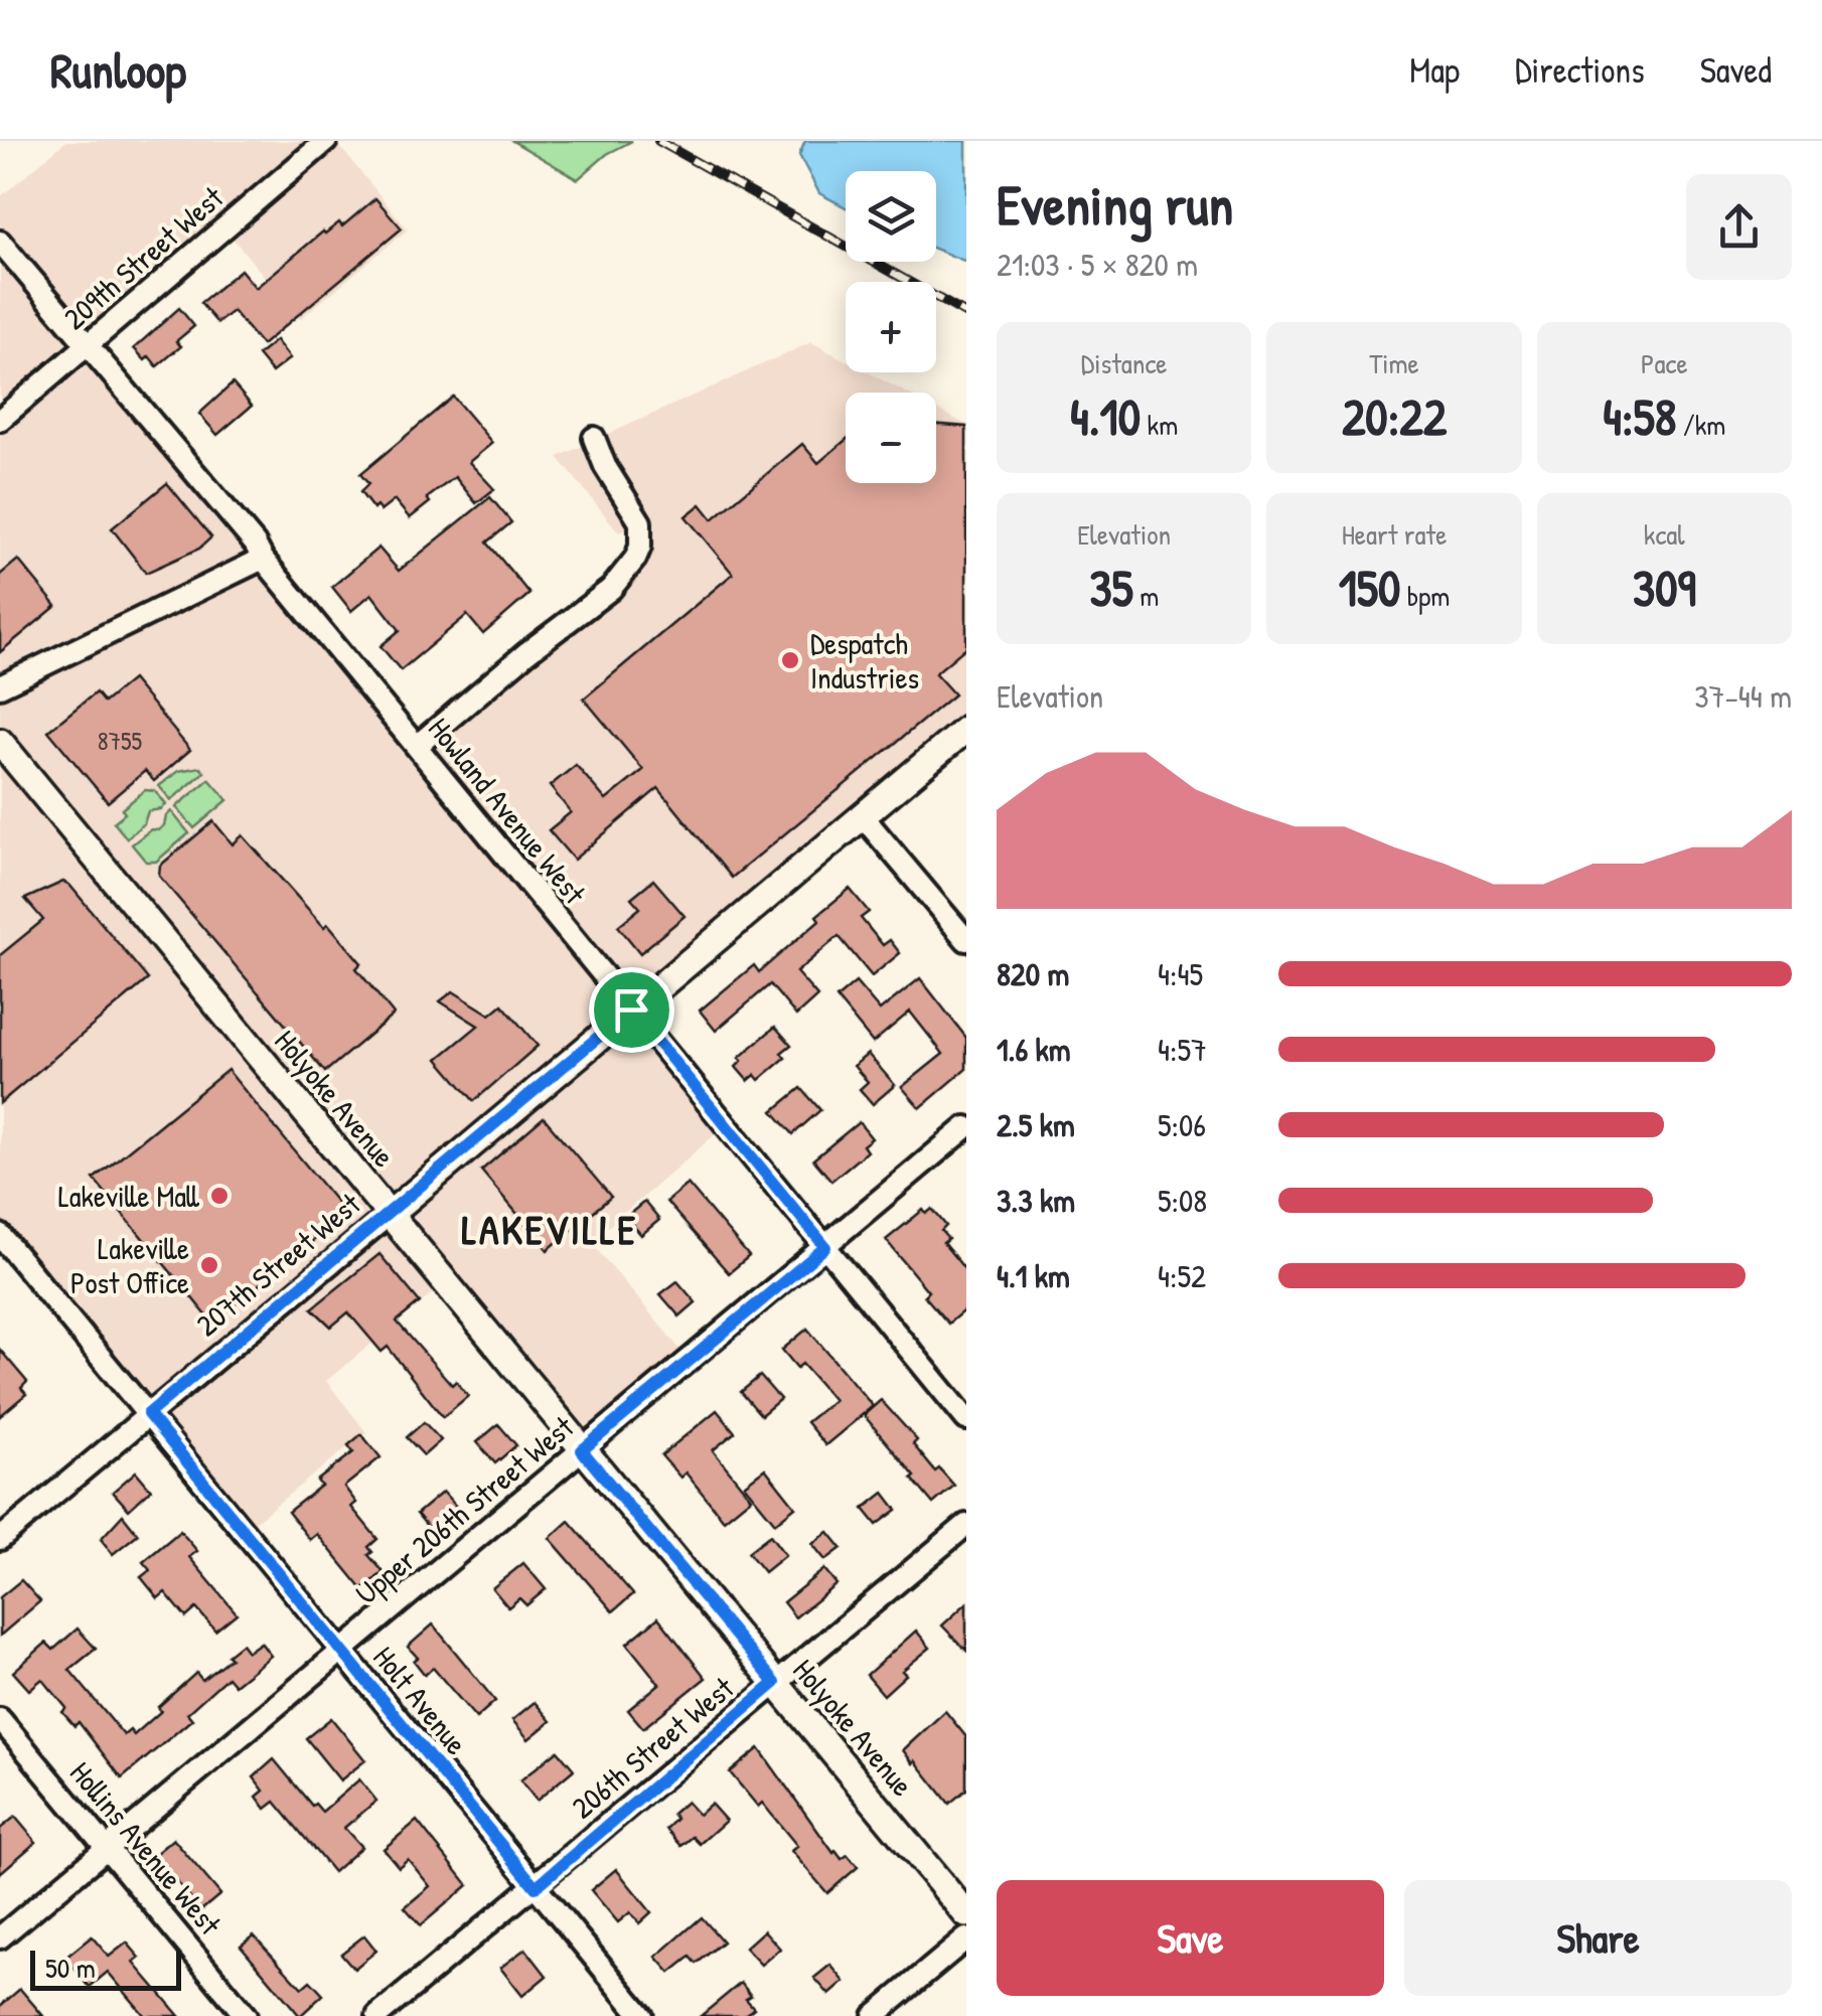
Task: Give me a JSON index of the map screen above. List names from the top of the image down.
{
  "streets": {
    "street": [
      "209th Street West",
      "Howland Avenue West",
      "Holyoke Avenue",
      "207th Street West",
      "Upper 206th Street West",
      "Holt Avenue",
      "206th Street West",
      "Hollins Avenue West"
    ]
  },
  "crossings": [
    ["209th Street West", "Howland Avenue West"],
    ["Howland Avenue West", "207th Street West"],
    ["Howland Avenue West", "Upper 206th Street West"],
    ["Holyoke Avenue", "207th Street West"],
    ["Holyoke Avenue", "Upper 206th Street West"],
    ["Holyoke Avenue", "206th Street West"],
    ["207th Street West", "Holt Avenue"],
    ["Upper 206th Street West", "Holt Avenue"],
    ["Upper 206th Street West", "Hollins Avenue West"],
    ["Holt Avenue", "206th Street West"]
  ],
  "districts": ["LAKEVILLE"],
  "places": ["Despatch Industries", "Lakeville Mall", "Lakeville Post Office"],
  "house_numbers": ["8755"],
  "scale_bar": "50 m",
  "page": {
    "header": "Runloop",
    "nav": ["Map", "Directions", "Saved"],
    "heading": ["Evening run", "21:03 · 5 × 820 m"],
    "map_buttons": ["+", "−"],
    "stats": [
      ["Distance", "4.10 km"],
      ["Time", "20:22"],
      ["Pace", "4:58 /km"],
      ["Elevation", "35 m"],
      ["Heart rate", "150 bpm"],
      ["kcal", "309"]
    ],
    "chart": ["Elevation", "37–44 m"],
    "list": [
      {
        "name": "820 m",
        "note": "4:45"
      },
      {
        "name": "1.6 km",
        "note": "4:57"
      },
      {
        "name": "2.5 km",
        "note": "5:06"
      },
      {
        "name": "3.3 km",
        "note": "5:08"
      },
      {
        "name": "4.1 km",
        "note": "4:52"
      }
    ],
    "buttons": ["Save", "Share"],
    "scale": "50 m"
  }
}
